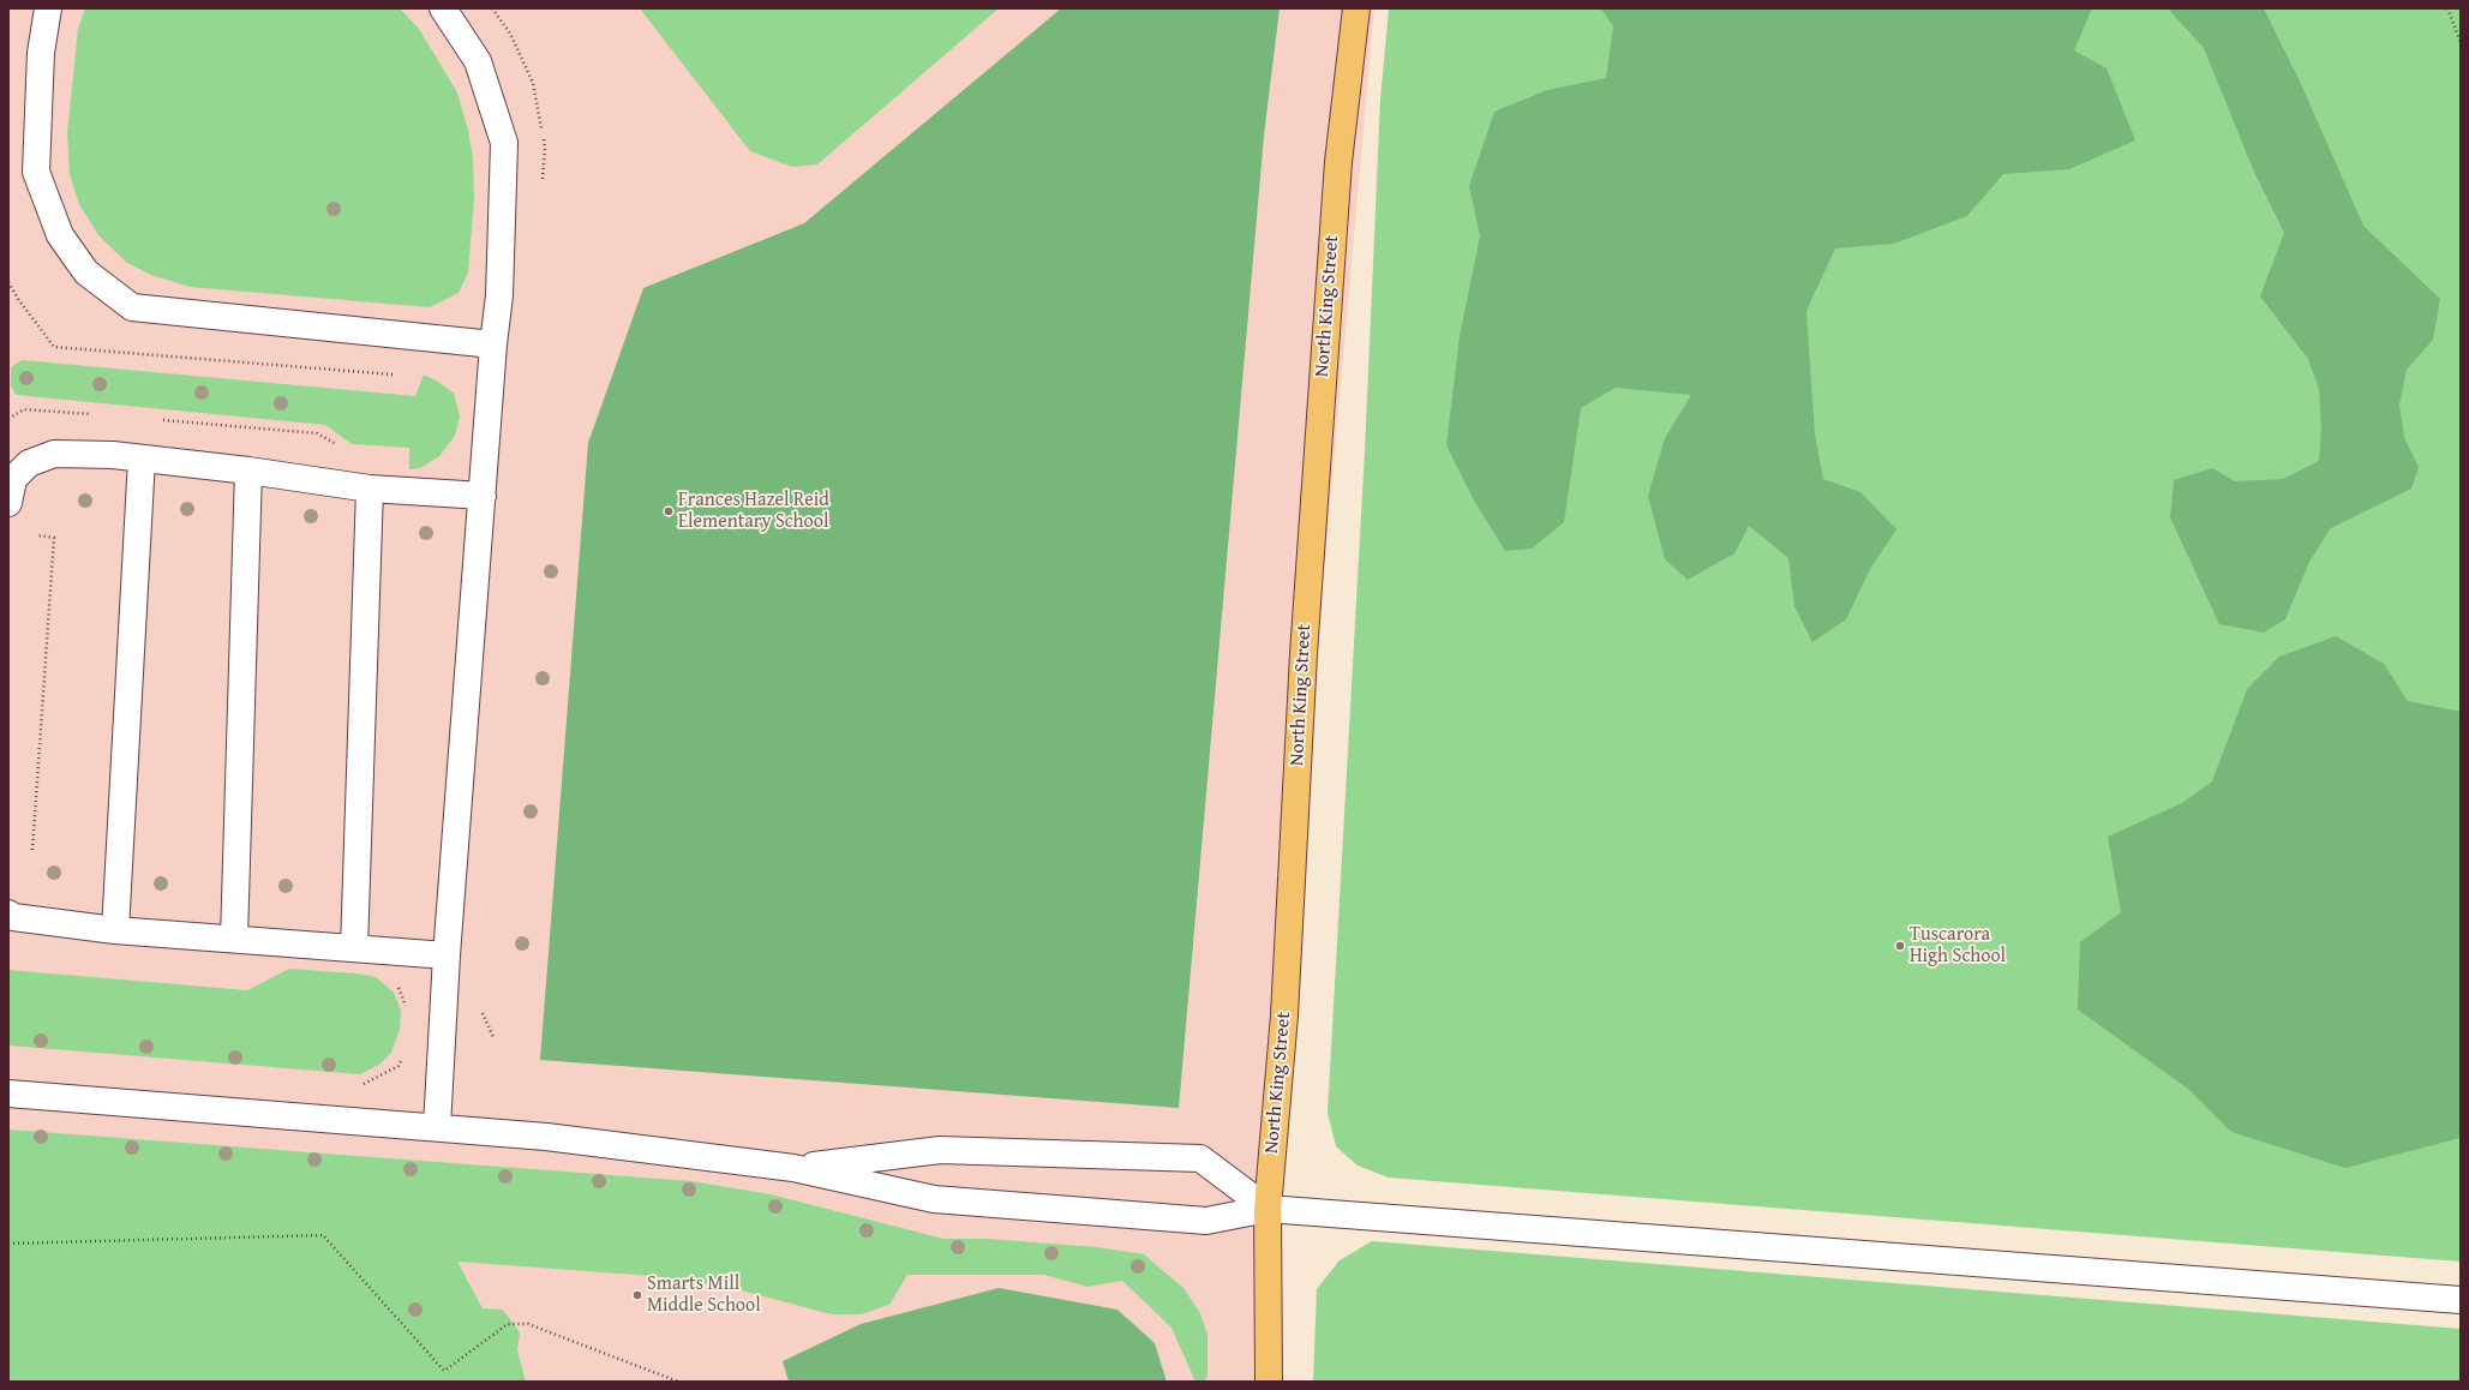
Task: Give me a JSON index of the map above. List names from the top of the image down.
{
  "streets": {
    "main road": ["North King Street"]
  },
  "places": ["Frances Hazel Reid Elementary School", "Tuscarora High School", "Smarts Mill Middle School"]
}
